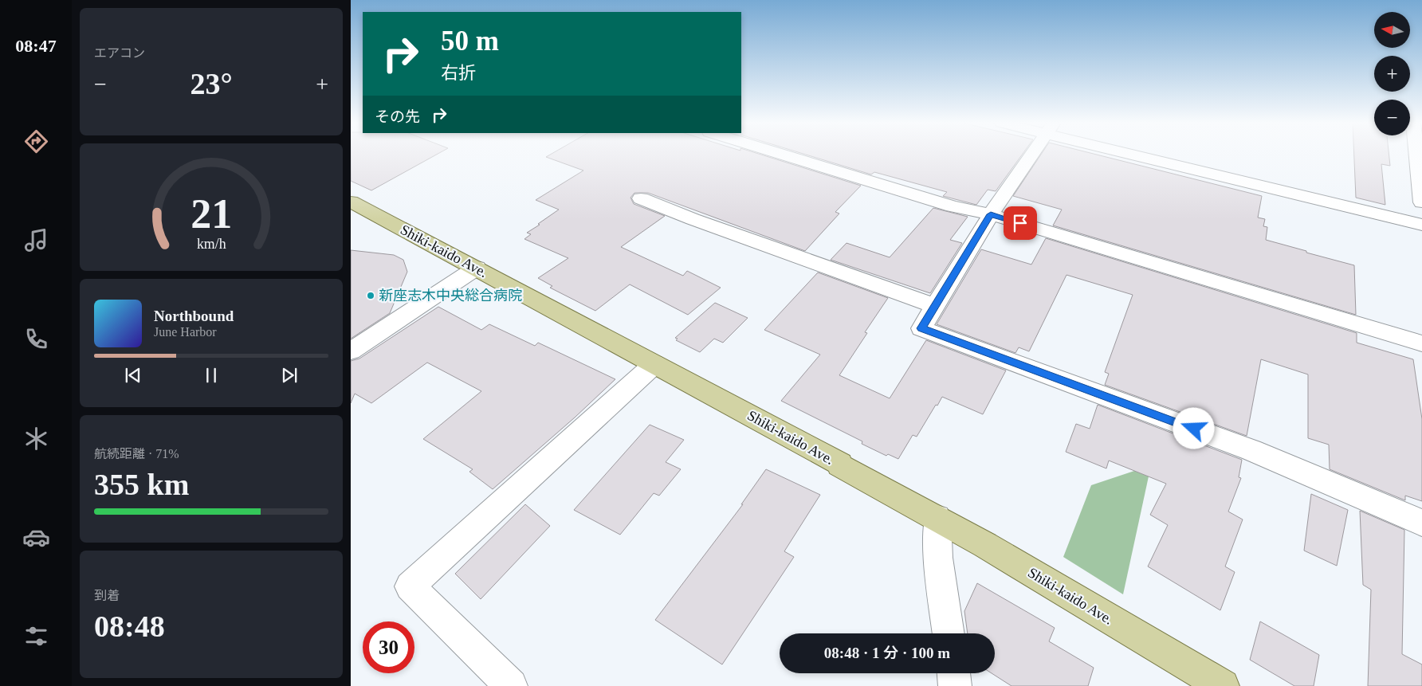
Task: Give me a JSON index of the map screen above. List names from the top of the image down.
{
  "streets": {
    "main road": ["Shiki-kaido Ave."]
  },
  "places": ["新座志木中央総合病院"],
  "north": "left",
  "page": {
    "tabs": "08:47",
    "tile": [
      "エアコン",
      ["航続距離 · 71%", "355 km"],
      ["到着", "08:48"]
    ],
    "map_buttons": ["+", "−"],
    "turn": ["50 m", "右折"],
    "heat": ["−", "23°", "+"],
    "then": "その先",
    "song": ["Northbound", "June Harbor"],
    "limit": "30",
    "trip": "08:48 · 1 分 · 100 m",
    "gauge": ["21", "km/h"]
  }
}
